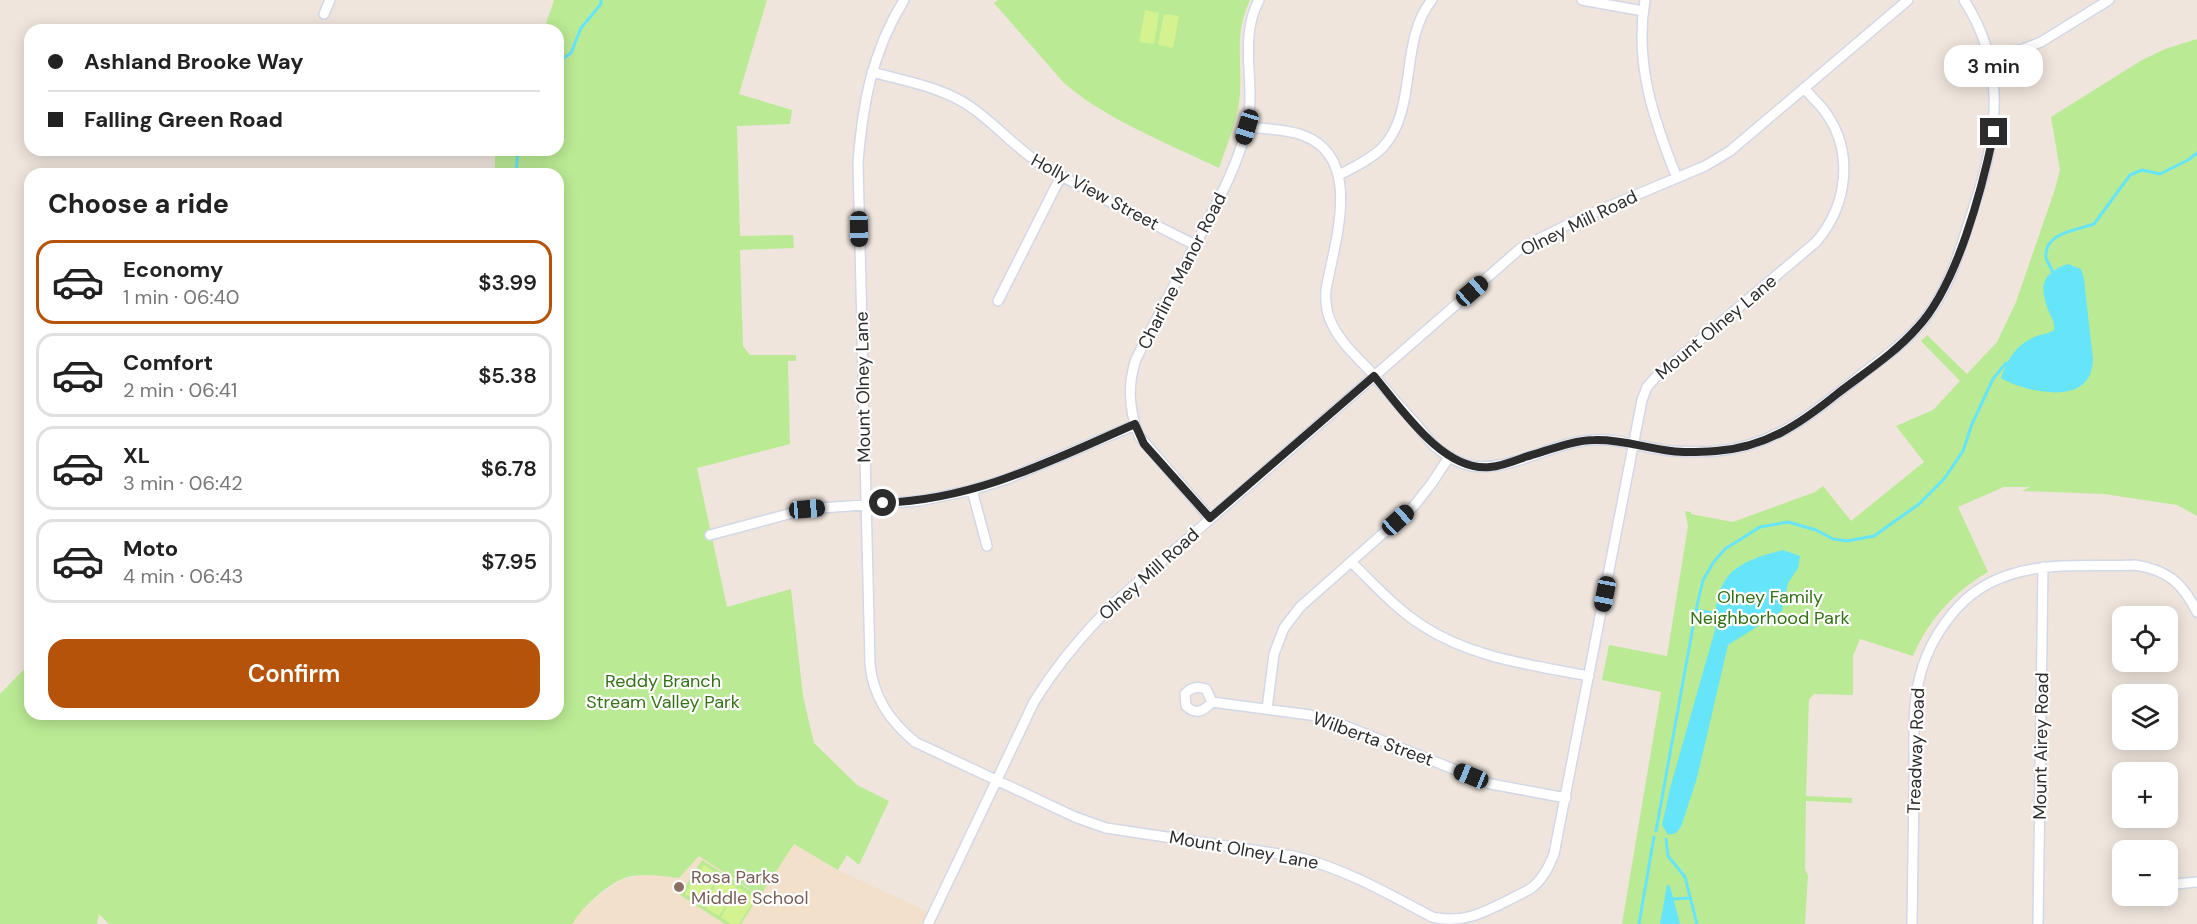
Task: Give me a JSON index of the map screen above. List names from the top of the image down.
{
  "streets": {
    "street": [
      "Holly View Street",
      "Olney Mill Road",
      "Charline Manor Road",
      "Mount Olney Lane",
      "Wilberta Street",
      "Mount Airey Road",
      "Treadway Road"
    ]
  },
  "crossings": [
    ["Holly View Street", "Charline Manor Road"],
    ["Holly View Street", "Mount Olney Lane"],
    ["Olney Mill Road", "Charline Manor Road"],
    ["Olney Mill Road", "Mount Olney Lane"],
    ["Mount Olney Lane", "Wilberta Street"],
    ["Mount Airey Road", "Treadway Road"]
  ],
  "parks": ["Olney Family Neighborhood Park", "Reddy Branch Stream Valley Park"],
  "places": ["Rosa Parks Middle School"],
  "page": {
    "banner": ["Ashland Brooke Way", "Falling Green Road"],
    "bubble": "3 min",
    "heading": "Choose a ride",
    "list": [
      {
        "name": "Economy",
        "note": "1 min · 06:40",
        "value": "$3.99"
      },
      {
        "name": "Comfort",
        "note": "2 min · 06:41",
        "value": "$5.38"
      },
      {
        "name": "XL",
        "note": "3 min · 06:42",
        "value": "$6.78"
      },
      {
        "name": "Moto",
        "note": "4 min · 06:43",
        "value": "$7.95"
      }
    ],
    "map_buttons": ["+", "−"],
    "buttons": "Confirm"
  }
}
